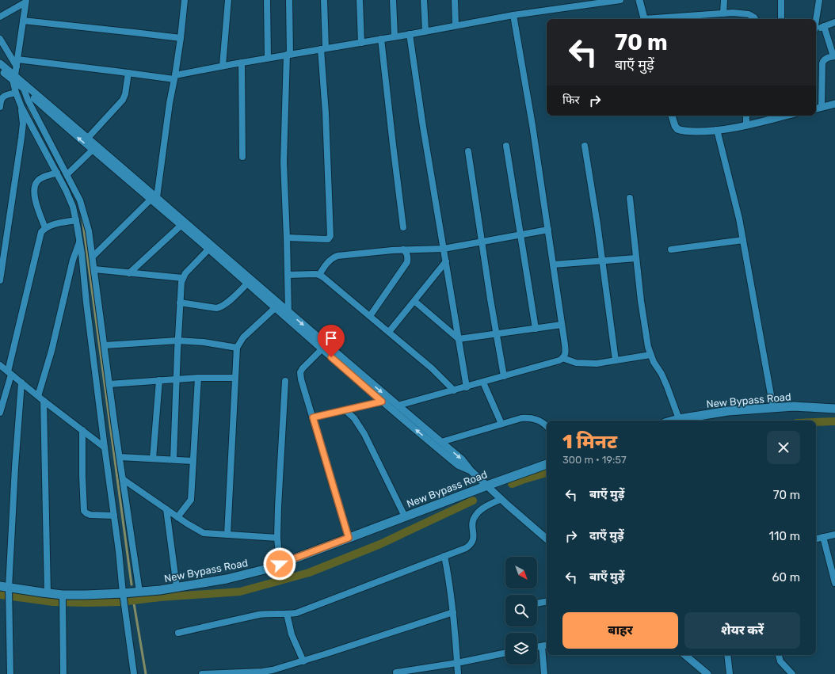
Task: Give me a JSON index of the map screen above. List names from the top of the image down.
{
  "streets": {
    "main road": ["New Bypass Road"]
  },
  "north": "bottom right",
  "page": {
    "turn": ["70 m", "बाएँ मुड़ें"],
    "then": "फिर",
    "heading": ["1 मिनट", "300 m · 19:57"],
    "list": [
      {
        "name": "बाएँ मुड़ें",
        "value": "70 m"
      },
      {
        "name": "दाएँ मुड़ें",
        "value": "110 m"
      },
      {
        "name": "बाएँ मुड़ें",
        "value": "60 m"
      }
    ],
    "buttons": ["बाहर", "शेयर करें"]
  }
}
